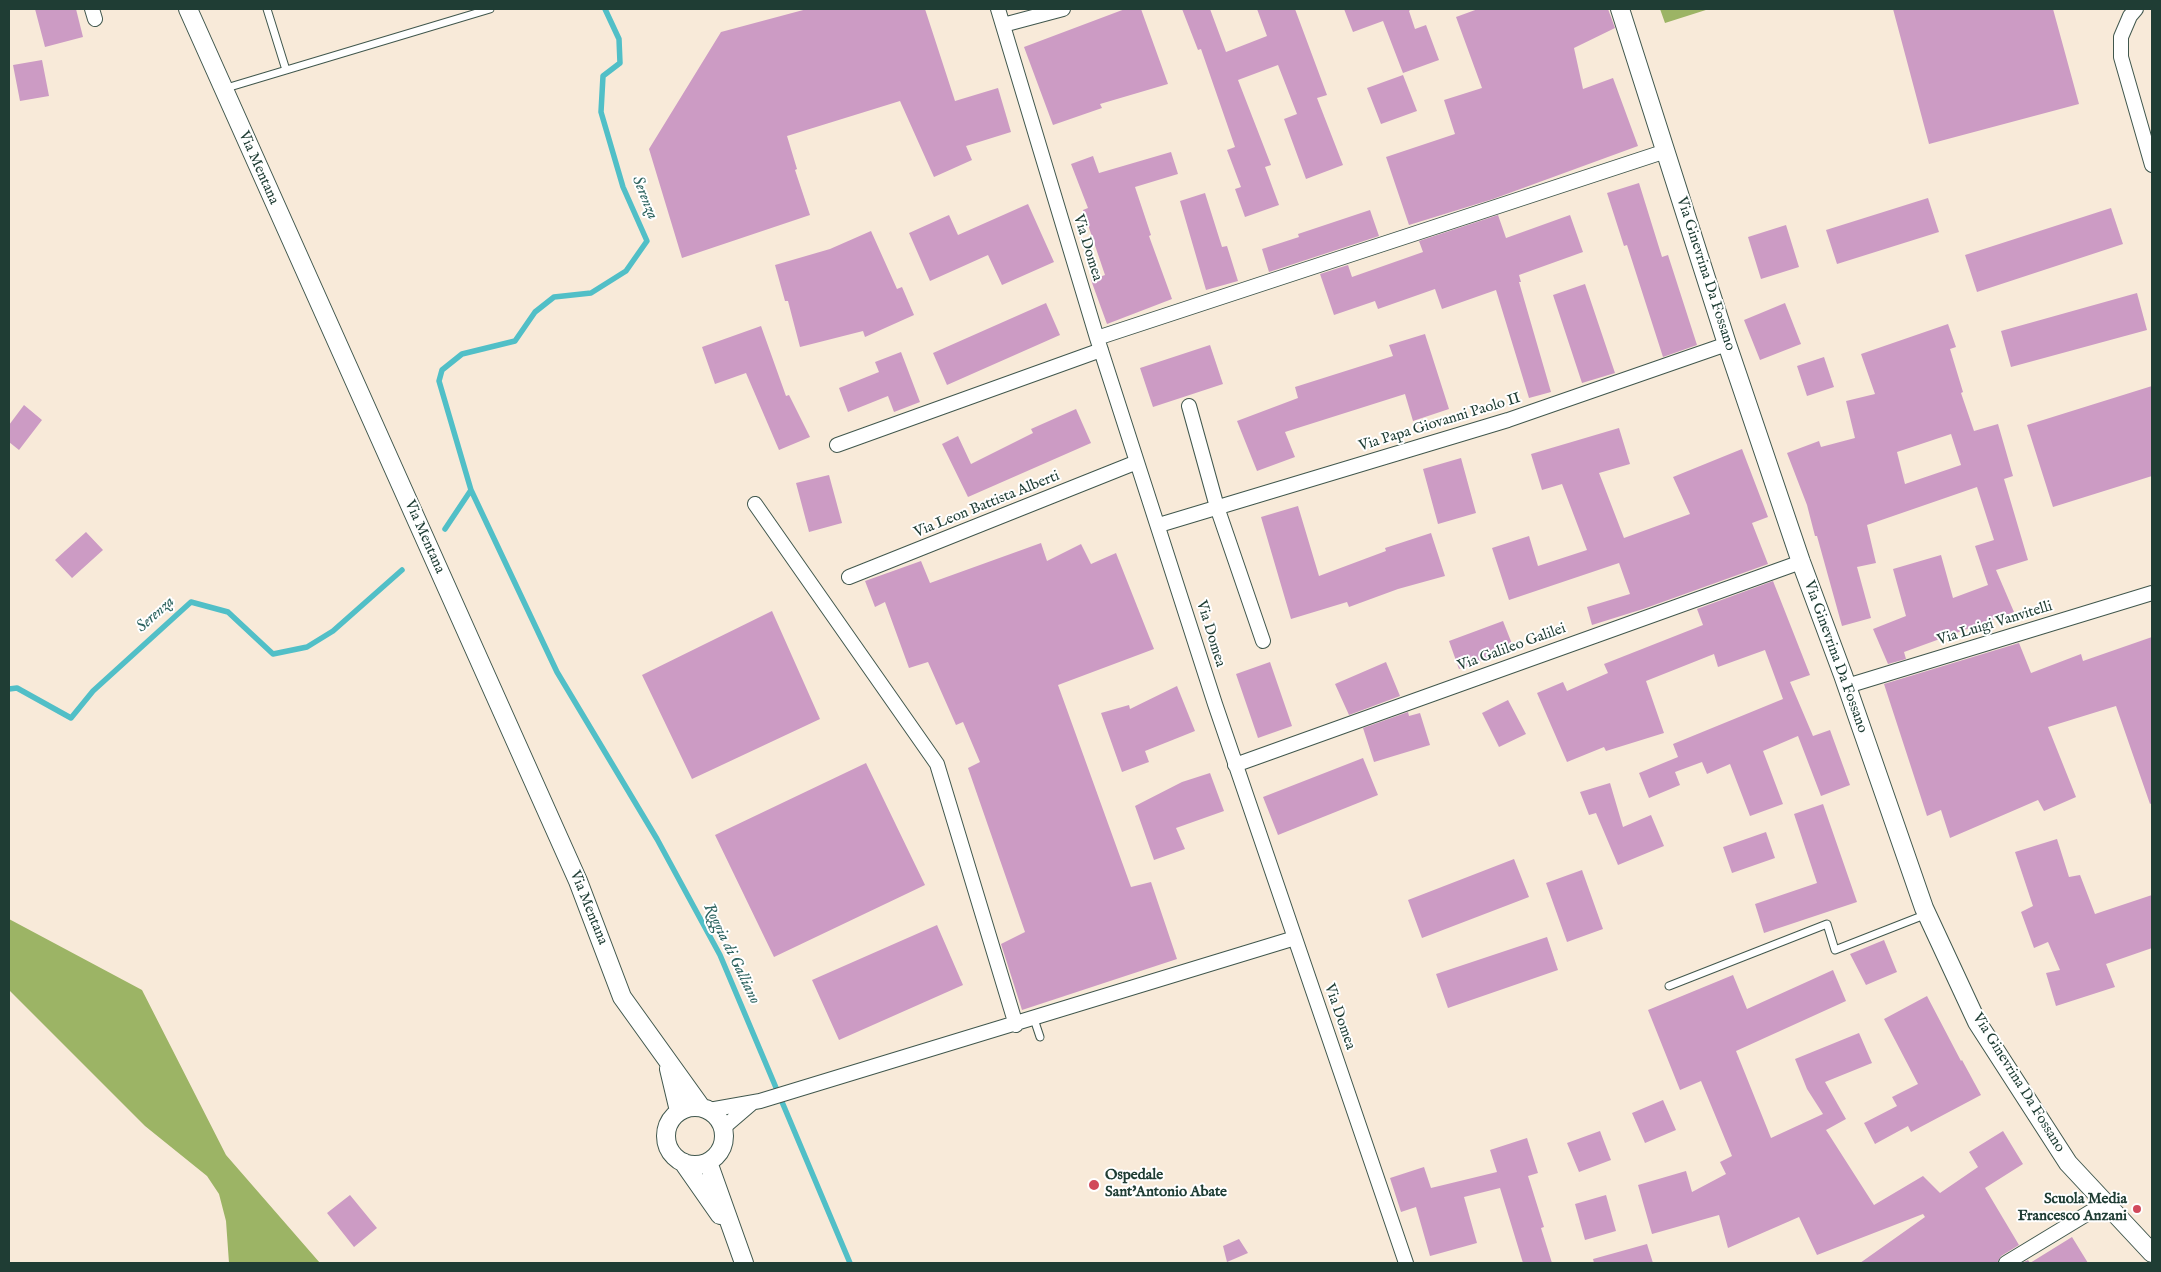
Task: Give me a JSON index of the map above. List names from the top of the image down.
{
  "streets": {
    "street": [
      "Via Mentana",
      "Via Domea",
      "Via Ginevrina Da Fossano",
      "Via Papa Giovanni Paolo II",
      "Via Leon Battista Alberti",
      "Via Luigi Vanvitelli",
      "Via Galileo Galilei"
    ]
  },
  "crossings": [
    ["Via Domea", "Via Papa Giovanni Paolo II"],
    ["Via Domea", "Via Leon Battista Alberti"],
    ["Via Domea", "Via Galileo Galilei"],
    ["Via Ginevrina Da Fossano", "Via Papa Giovanni Paolo II"],
    ["Via Ginevrina Da Fossano", "Via Luigi Vanvitelli"],
    ["Via Ginevrina Da Fossano", "Via Galileo Galilei"]
  ],
  "water": ["Serenza", "Roggia di Galliano"],
  "places": ["Ospedale Sant'Antonio Abate", "Scuola Media Francesco Anzani"]
}
